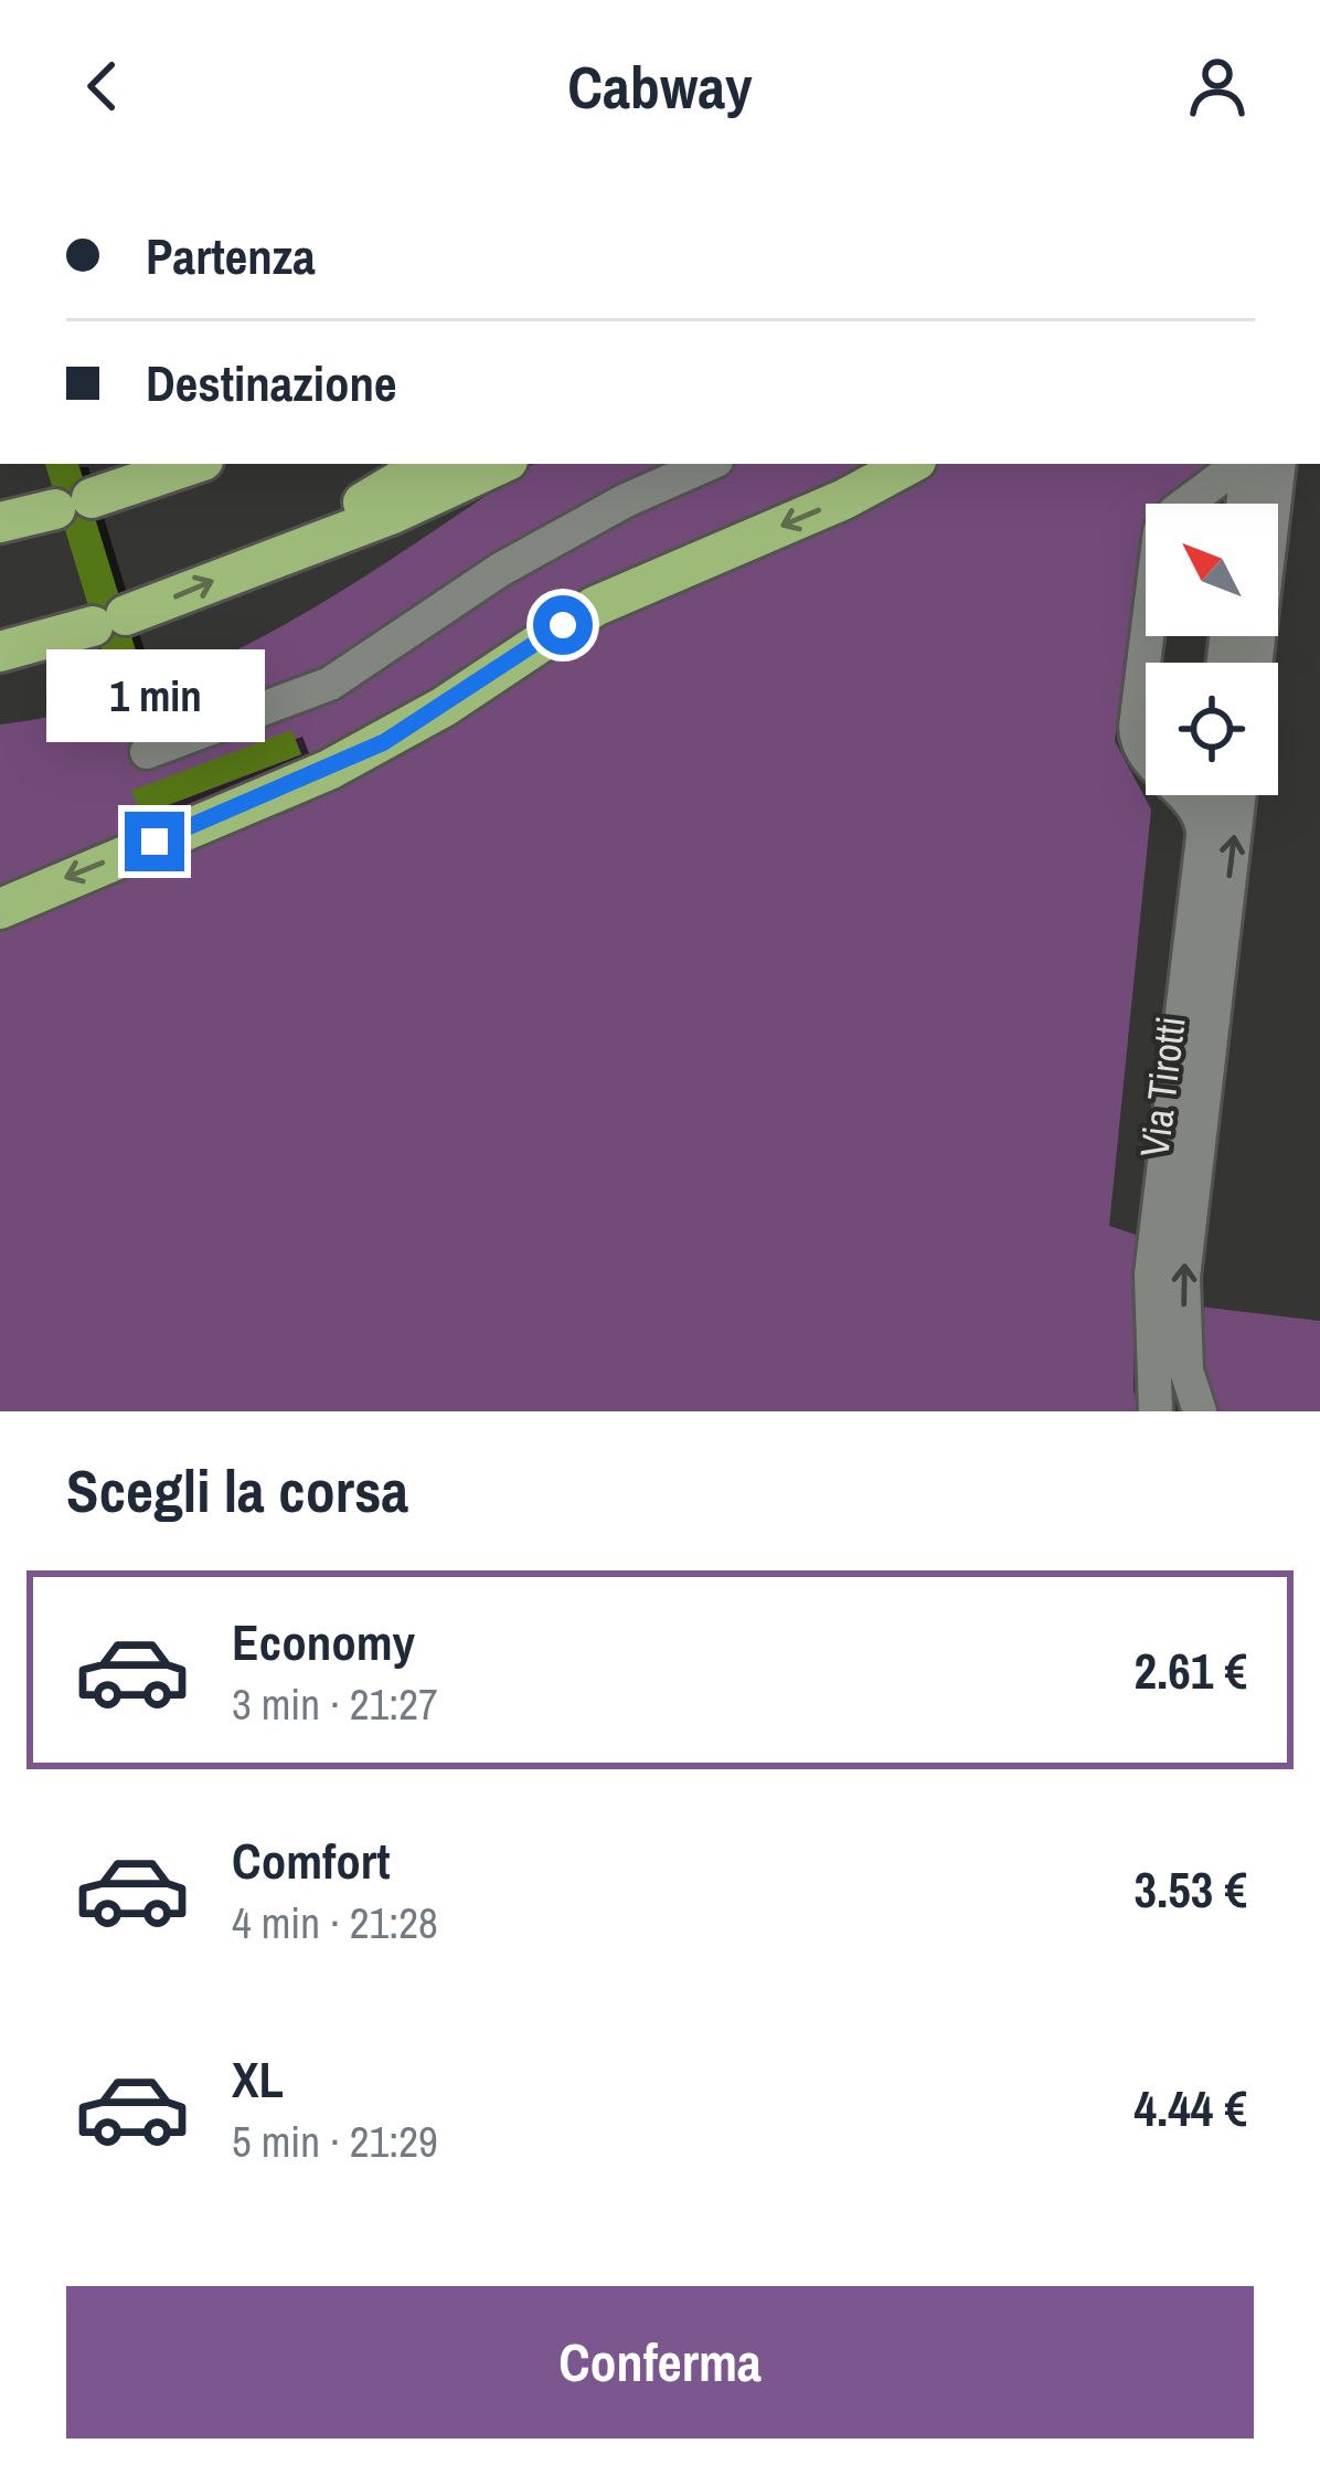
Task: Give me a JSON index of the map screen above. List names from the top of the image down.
{
  "streets": {
    "street": ["Via Tirotti"]
  },
  "north": "top left",
  "page": {
    "header": "Cabway",
    "banner": ["Partenza", "Destinazione"],
    "bubble": "1 min",
    "heading": "Scegli la corsa",
    "list": [
      {
        "name": "Economy",
        "note": "3 min · 21:27",
        "value": "2.61 €"
      },
      {
        "name": "Comfort",
        "note": "4 min · 21:28",
        "value": "3.53 €"
      },
      {
        "name": "XL",
        "note": "5 min · 21:29",
        "value": "4.44 €"
      }
    ],
    "buttons": "Conferma"
  }
}
